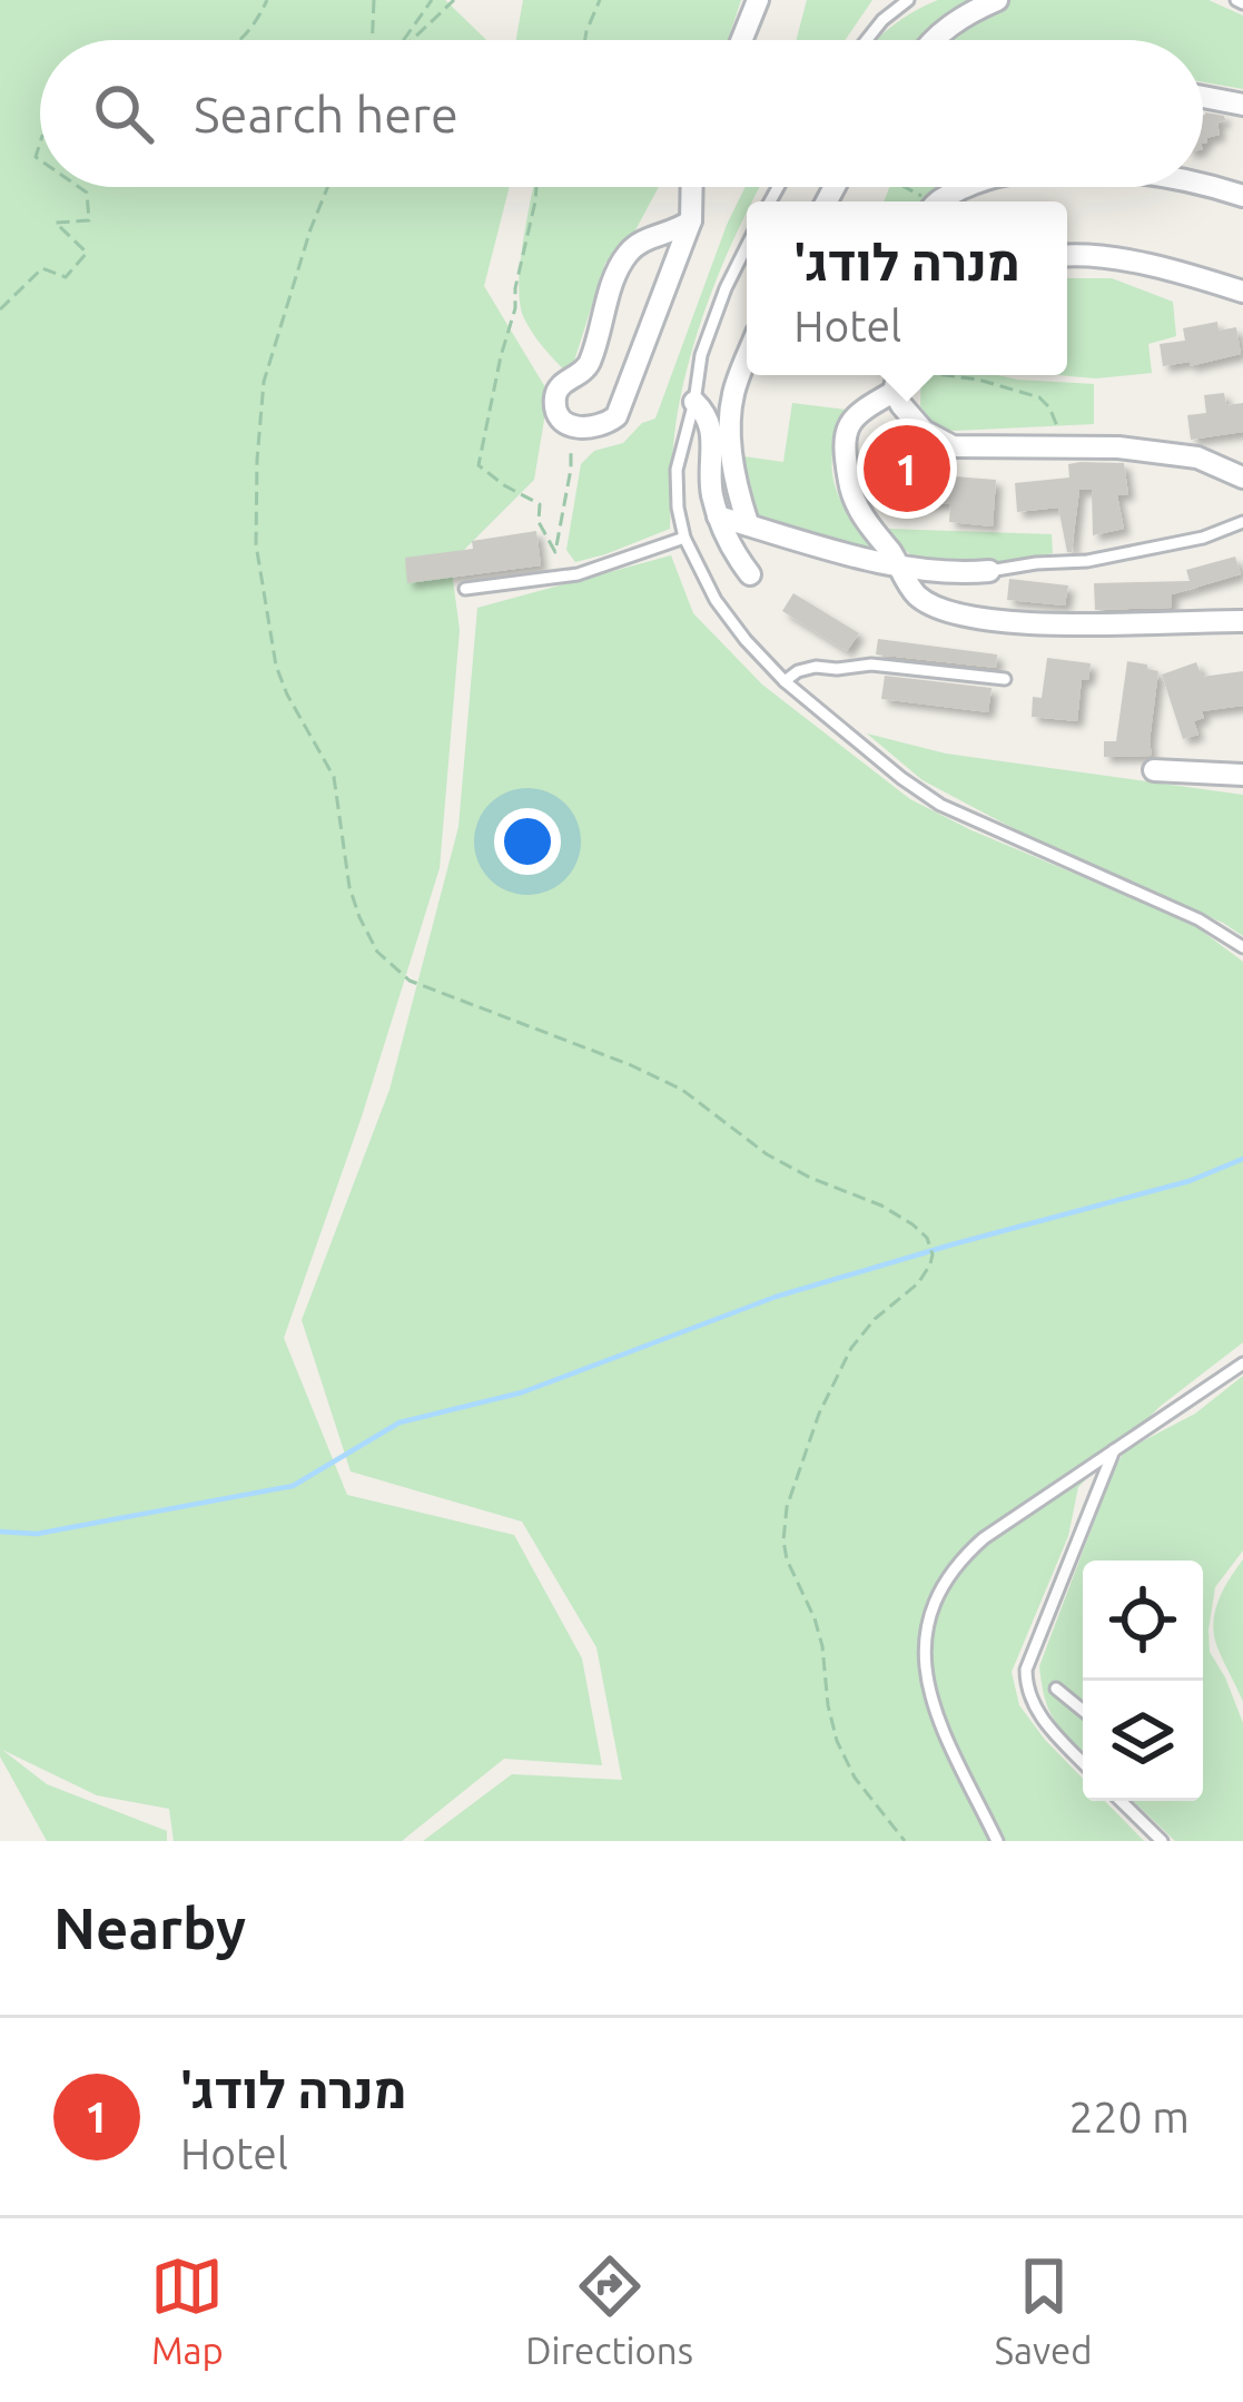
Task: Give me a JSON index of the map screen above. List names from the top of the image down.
{
  "page": {
    "search": "Search here",
    "popup": ["'מנרה לודג", "Hotel"],
    "pins": "1",
    "heading": "Nearby",
    "list": [
      {
        "mark": "1",
        "name": "'מנרה לודג",
        "note": "Hotel",
        "value": "220 m"
      }
    ],
    "nav": ["Map", "Directions", "Saved"]
  }
}
